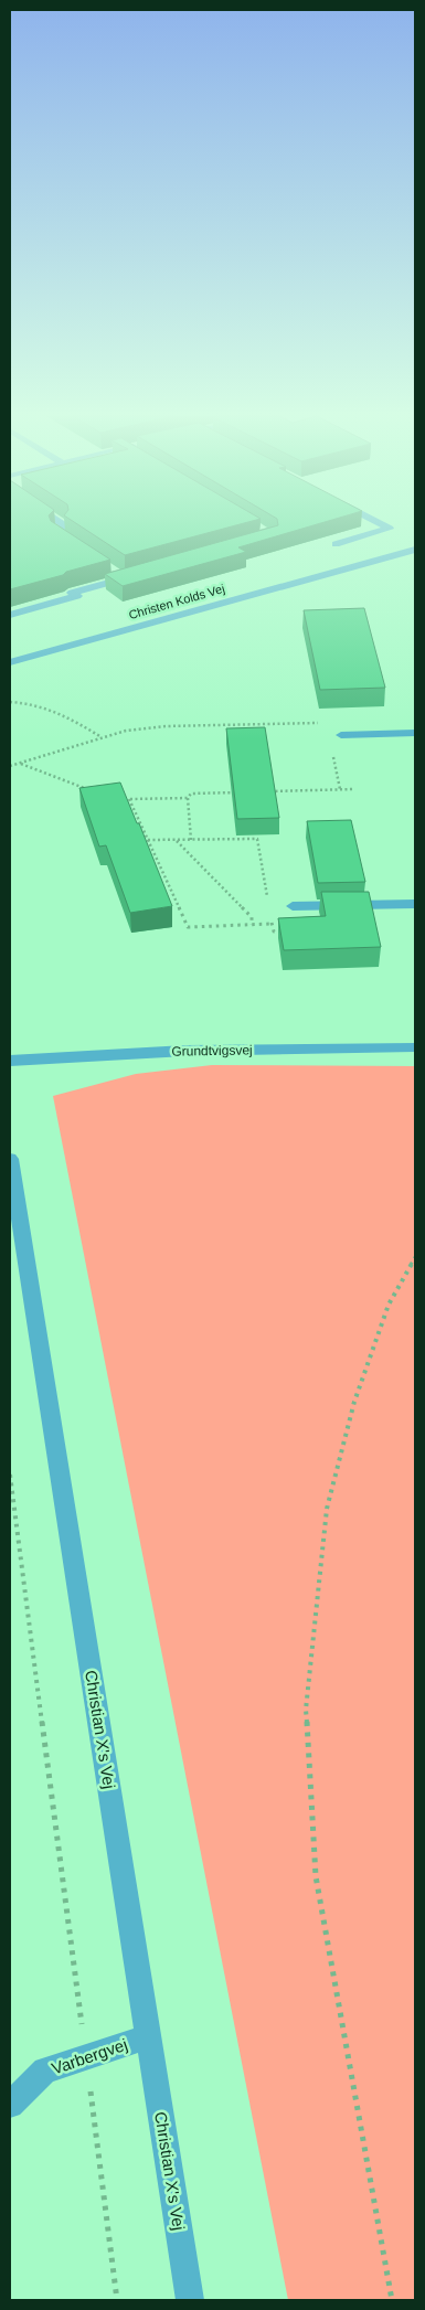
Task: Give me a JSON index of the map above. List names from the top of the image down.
{
  "streets": {
    "street": [
      "Christen Kolds Vej",
      "Grundtvigsvej",
      "Christian X's Vej",
      "Varbergvej"
    ]
  },
  "crossings": [
    ["Christian X's Vej", "Varbergvej"]
  ]
}
